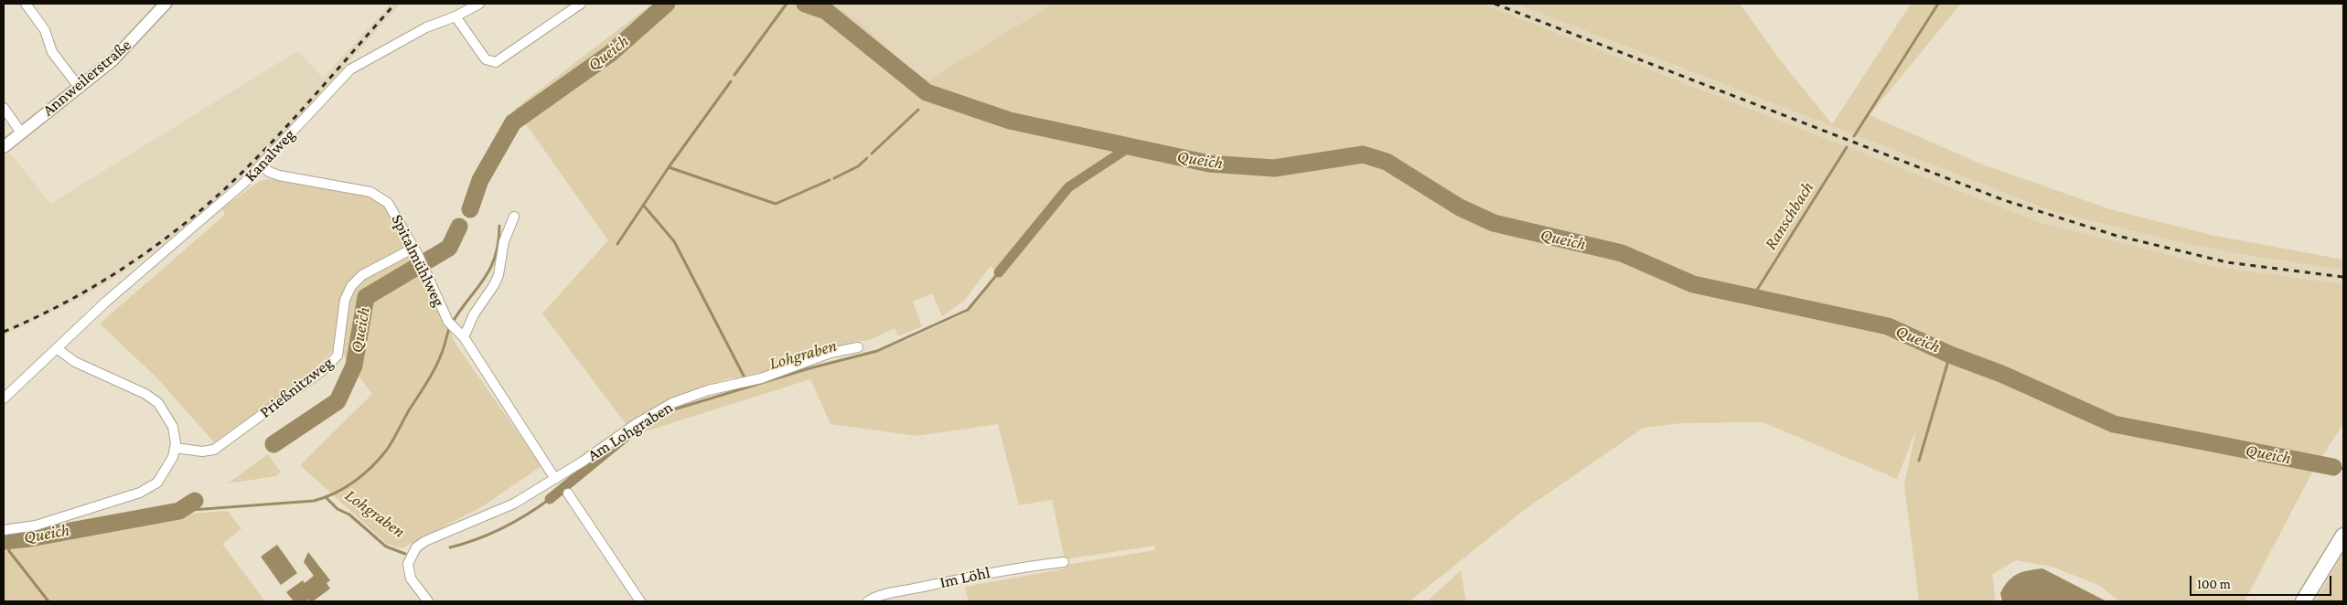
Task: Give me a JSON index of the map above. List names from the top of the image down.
{
  "streets": {
    "street": [
      "Annweilerstraße",
      "Kanalweg",
      "Spitalmühlweg",
      "Prießnitzweg",
      "Am Lohgraben",
      "Im Löhl"
    ]
  },
  "crossings": [
    ["Kanalweg", "Spitalmühlweg"],
    ["Spitalmühlweg", "Prießnitzweg"],
    ["Spitalmühlweg", "Am Lohgraben"]
  ],
  "water": ["Queich", "Ranschbach", "Lohgraben"],
  "scale_bar": "100 m"
}
